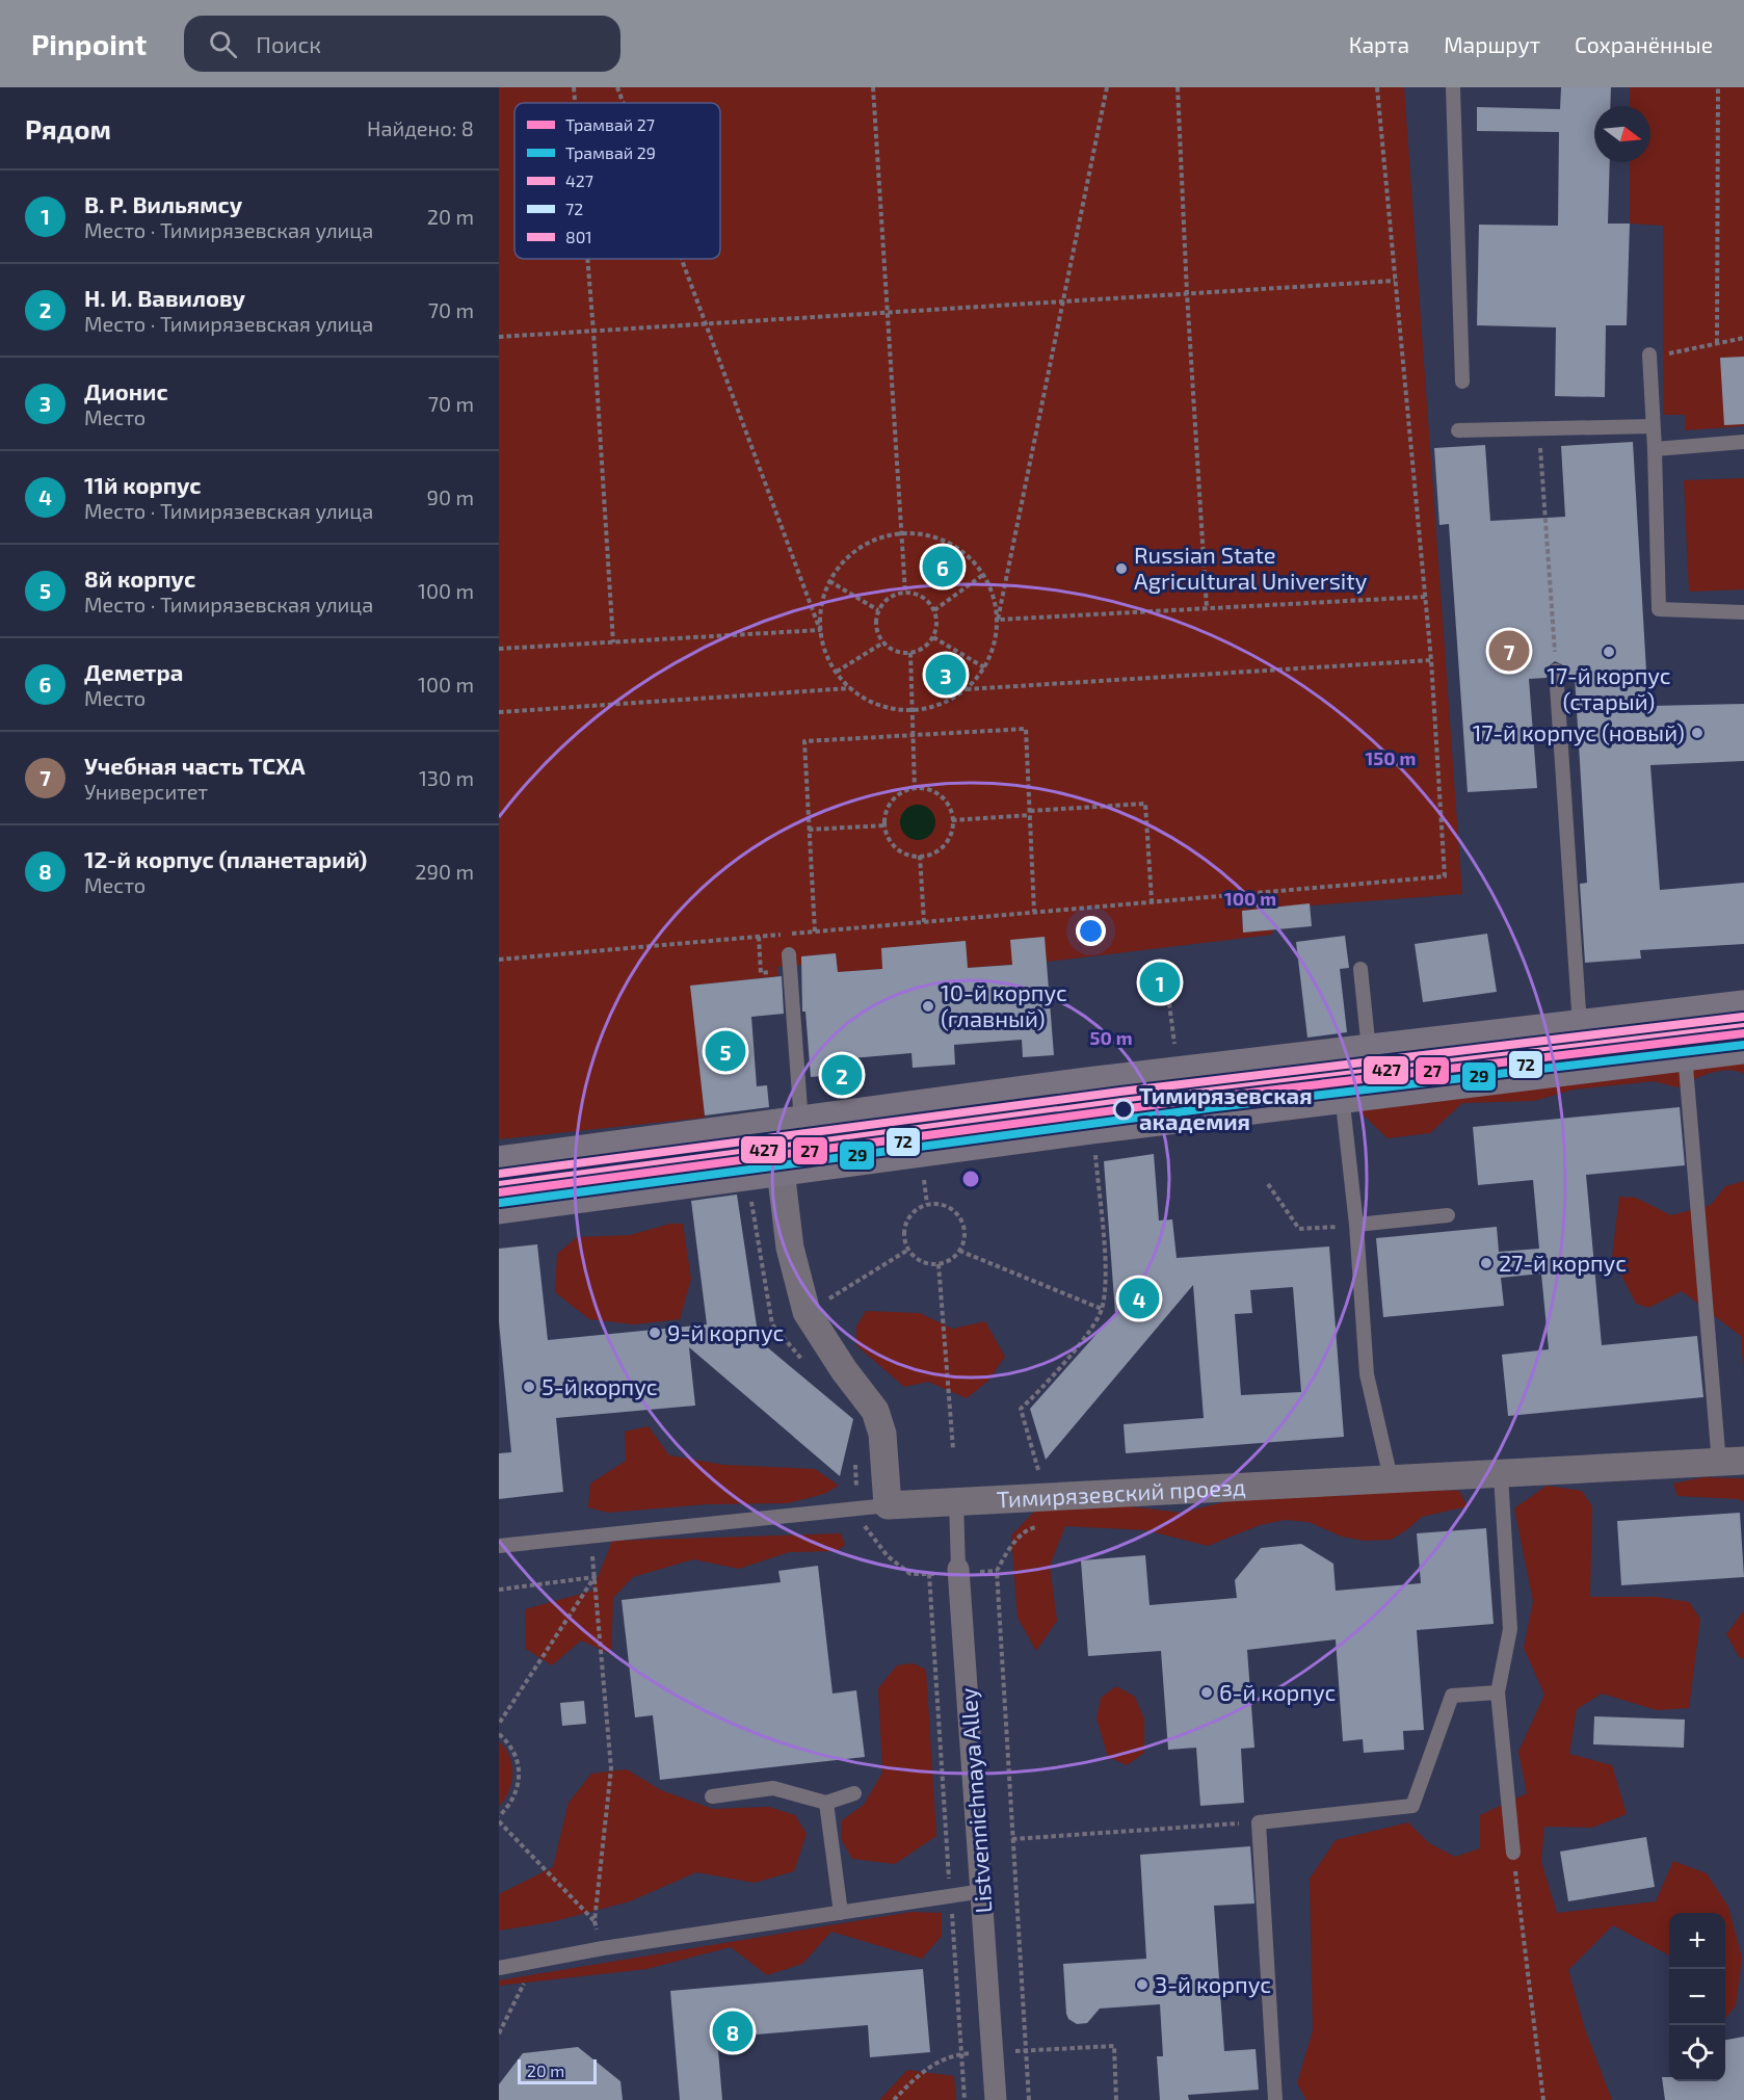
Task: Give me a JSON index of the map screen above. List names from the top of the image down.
{
  "streets": {
    "street": ["Тимирязевский проезд", "Listvennichnaya Alley"]
  },
  "crossings": [
    ["Тимирязевский проезд", "Listvennichnaya Alley"]
  ],
  "places": [
    "Russian State Agricultural University",
    "17-й корпус (старый)",
    "17-й корпус (новый)",
    "10-й корпус (главный)",
    "Тимирязевская академия",
    "27-й корпус",
    "9-й корпус",
    "5-й корпус",
    "6-й корпус",
    "3-й корпус"
  ],
  "lines": [
    "transit line 801",
    "transit line 427",
    "tram line 27",
    "transit line 72",
    "tram line 29"
  ],
  "legend": [
    "Трамвай 27",
    "Трамвай 29",
    "427",
    "72",
    "801"
  ],
  "scale_bar": "20 m",
  "north": "right",
  "page": {
    "header": "Pinpoint",
    "search": "Поиск",
    "nav": ["Карта", "Маршрут", "Сохранённые"],
    "heading": ["Рядом", "Найдено: 8"],
    "list": [
      {
        "mark": "1",
        "name": "В. Р. Вильямсу",
        "note": "Место · Тимирязевская улица",
        "value": "20 m"
      },
      {
        "mark": "2",
        "name": "Н. И. Вавилову",
        "note": "Место · Тимирязевская улица",
        "value": "70 m"
      },
      {
        "mark": "3",
        "name": "Дионис",
        "note": "Место",
        "value": "70 m"
      },
      {
        "mark": "4",
        "name": "11й корпус",
        "note": "Место · Тимирязевская улица",
        "value": "90 m"
      },
      {
        "mark": "5",
        "name": "8й корпус",
        "note": "Место · Тимирязевская улица",
        "value": "100 m"
      },
      {
        "mark": "6",
        "name": "Деметра",
        "note": "Место",
        "value": "100 m"
      },
      {
        "mark": "7",
        "name": "Учебная часть ТСХА",
        "note": "Университет",
        "value": "130 m"
      },
      {
        "mark": "8",
        "name": "12-й корпус (планетарий)",
        "note": "Место",
        "value": "290 m"
      }
    ],
    "pins": [
      "6",
      "7",
      "3",
      "1",
      "5",
      "2",
      "4",
      "8"
    ],
    "map_buttons": ["+", "−"],
    "scale": "20 m"
  },
  "rings": ["150 m", "100 m", "50 m"]
}
